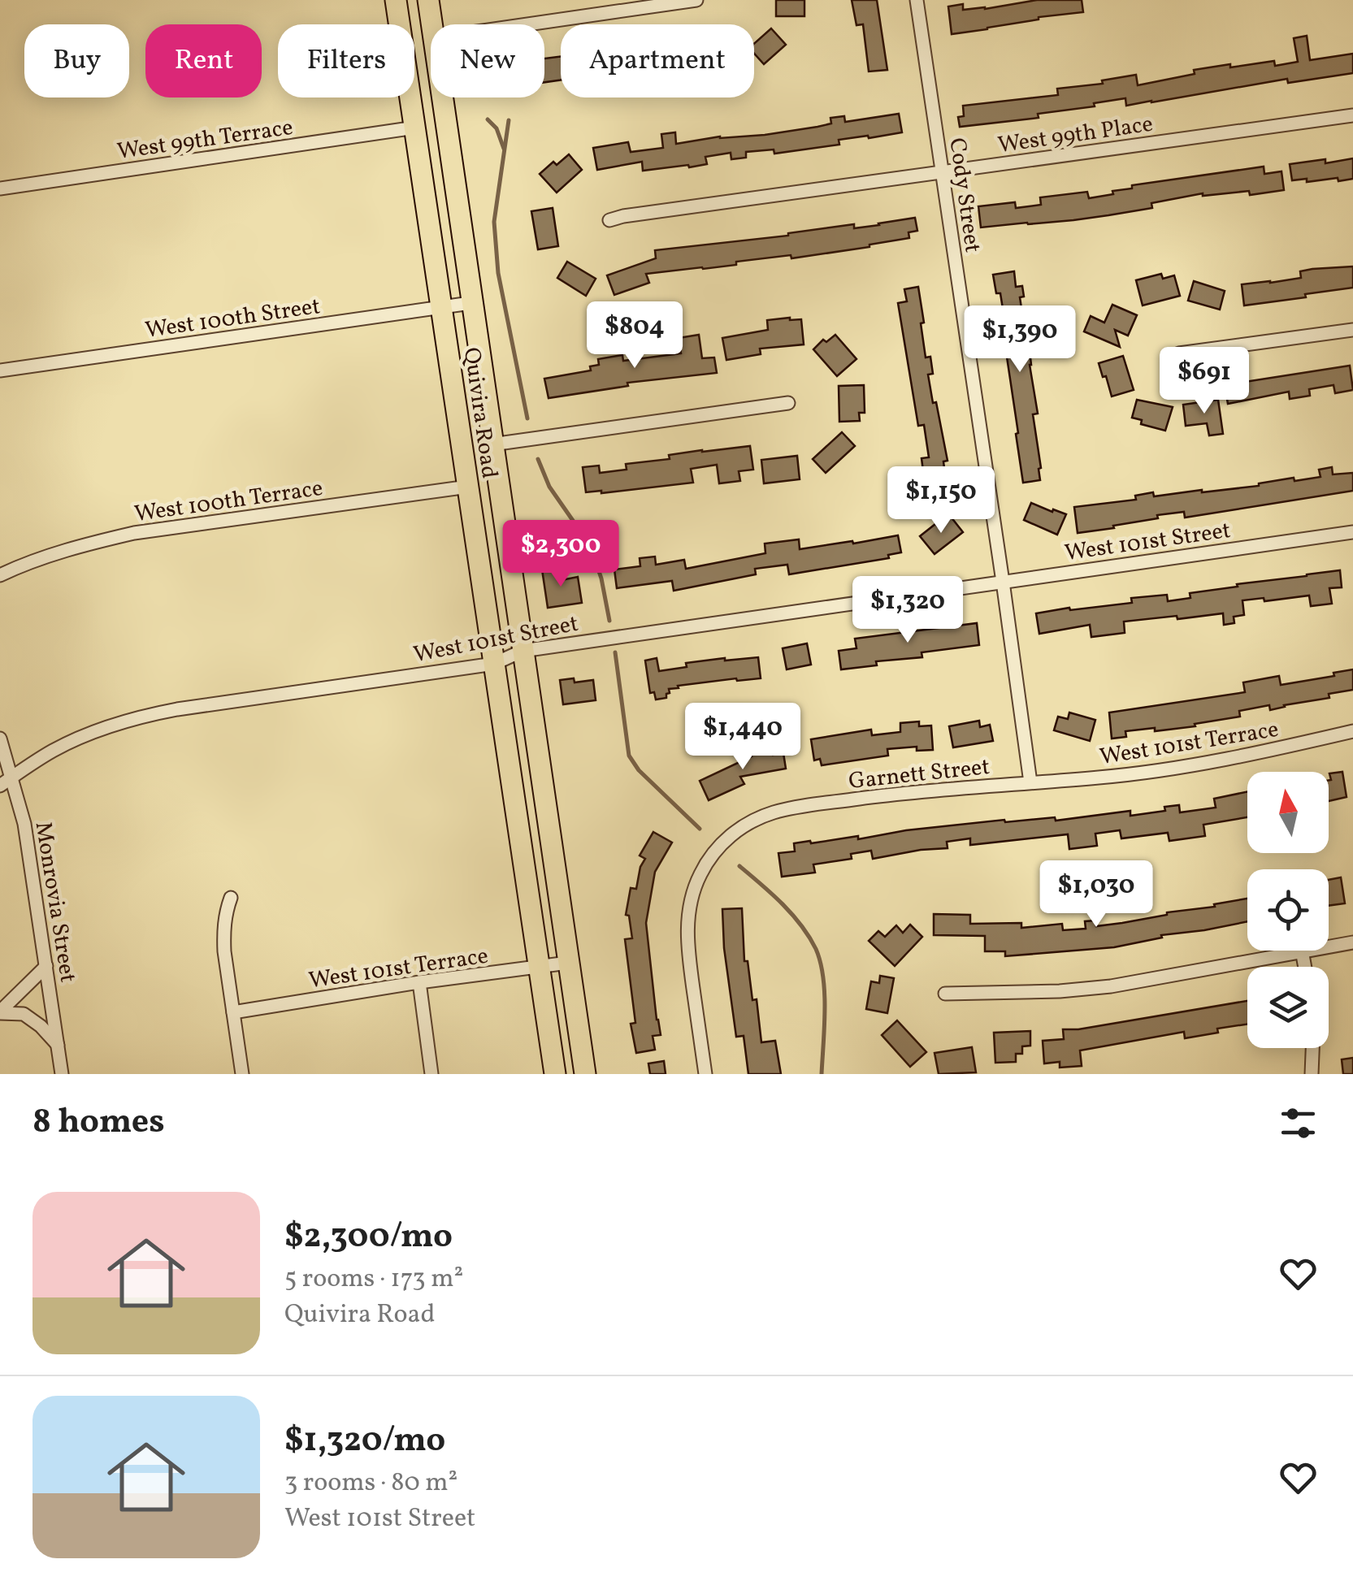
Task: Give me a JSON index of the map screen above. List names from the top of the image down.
{
  "streets": {
    "main road": ["Quivira Road"],
    "street": [
      "West 99th Place",
      "West 99th Terrace",
      "Cody Street",
      "West 100th Street",
      "West 100th Terrace",
      "West 101st Street",
      "West 101st Terrace",
      "Garnett Street",
      "Monrovia Street"
    ]
  },
  "crossings": [
    ["West 99th Place", "Cody Street"],
    ["West 99th Terrace", "Quivira Road"],
    ["Cody Street", "West 101st Street"],
    ["Cody Street", "West 101st Terrace"],
    ["Cody Street", "Garnett Street"],
    ["West 100th Street", "Quivira Road"],
    ["Quivira Road", "West 100th Terrace"],
    ["Quivira Road", "West 101st Street"],
    ["Quivira Road", "West 101st Terrace"],
    ["West 101st Street", "Monrovia Street"],
    ["West 101st Terrace", "Garnett Street"]
  ],
  "north": "top",
  "page": {
    "chip": [
      "Buy",
      "Rent",
      "Filters",
      "New",
      "Apartment"
    ],
    "price": [
      "$804",
      "$1,390",
      "$691",
      "$1,150",
      "$2,300",
      "$1,320",
      "$1,440",
      "$1,030"
    ],
    "heading": "8 homes",
    "list": [
      {
        "name": "$2,300/mo",
        "note": "5 rooms · 173 m² · Quivira Road"
      },
      {
        "name": "$1,320/mo",
        "note": "3 rooms · 80 m² · West 101st Street"
      }
    ]
  }
}
